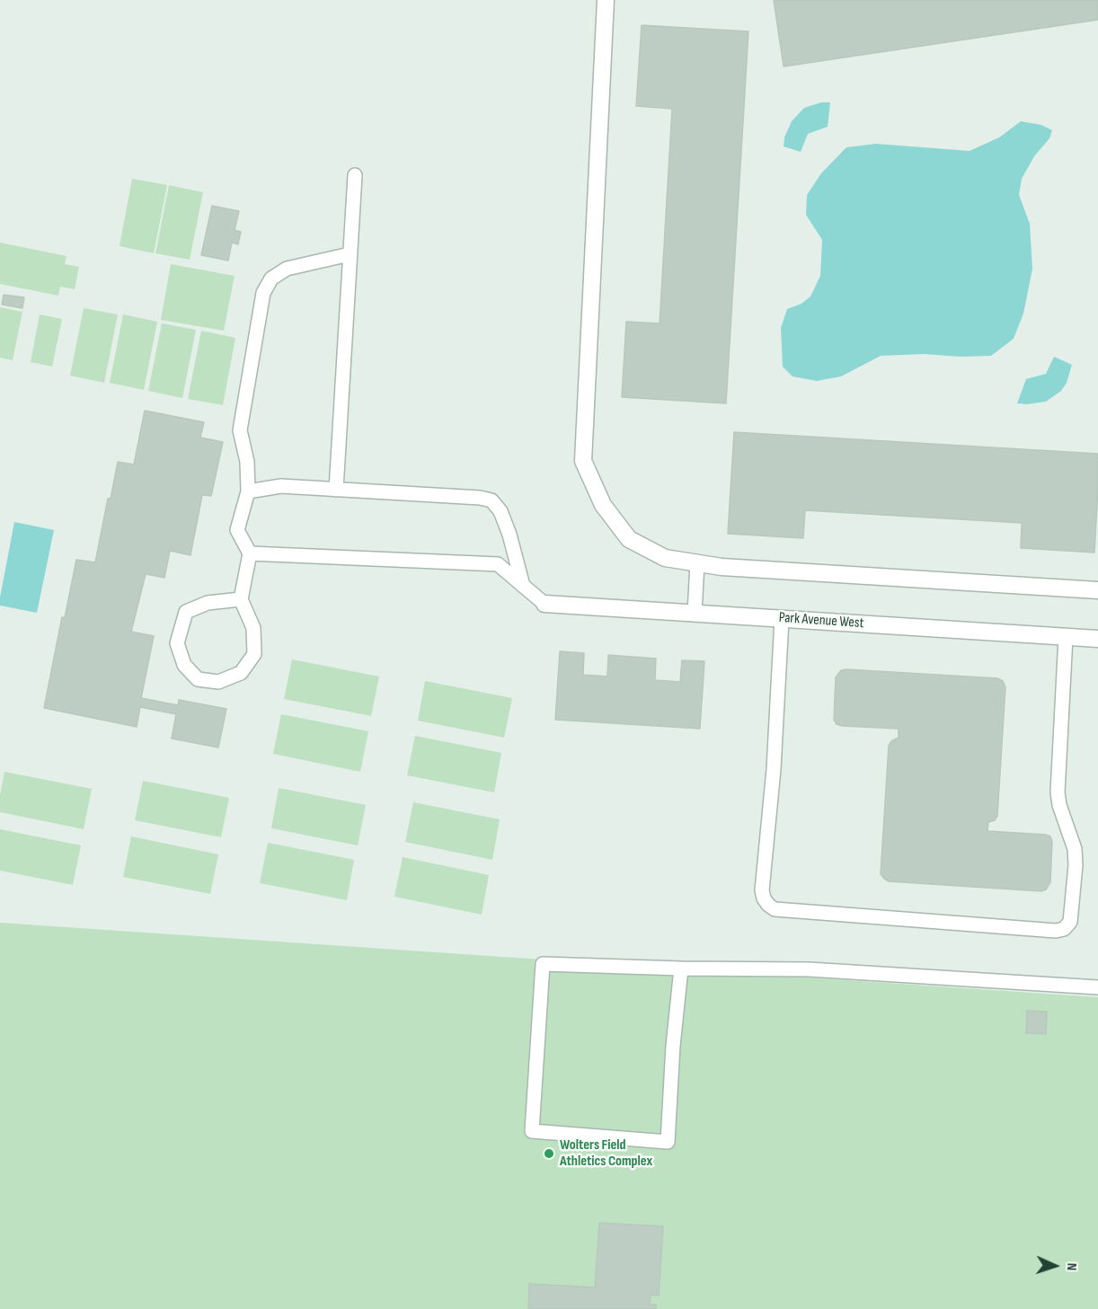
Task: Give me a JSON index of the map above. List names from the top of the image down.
{
  "streets": {
    "street": ["Park Avenue West"]
  },
  "places": ["Wolters Field Athletics Complex"],
  "north": "right"
}
